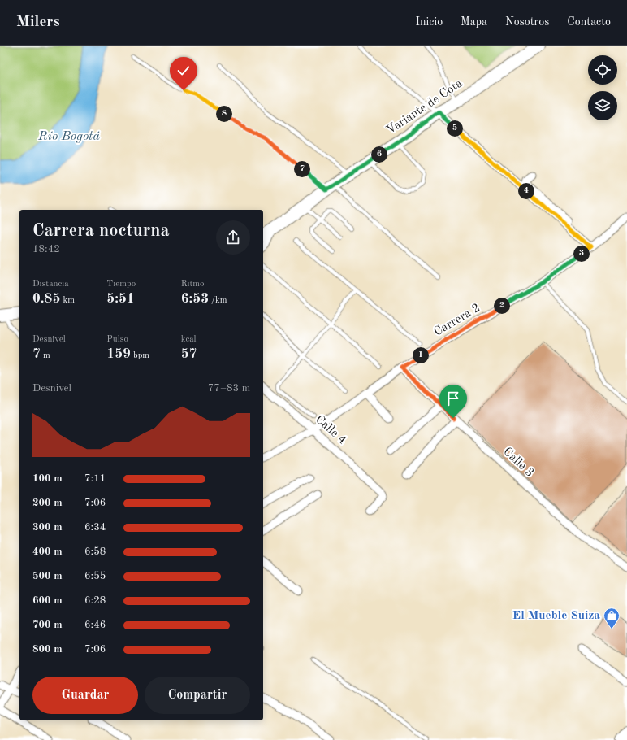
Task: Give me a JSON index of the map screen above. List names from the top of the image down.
{
  "streets": {
    "main road": ["Variante de Cota"],
    "street": ["Carrera 2", "Calle 4", "Calle 3"]
  },
  "crossings": [
    ["Carrera 2", "Calle 4"],
    ["Carrera 2", "Calle 3"]
  ],
  "water": ["Río Bogotá"],
  "places": {
    "shop": ["El Mueble Suiza"]
  },
  "page": {
    "header": "Milers",
    "nav": [
      "Inicio",
      "Mapa",
      "Nosotros",
      "Contacto"
    ],
    "pins": [
      "8",
      "5",
      "6",
      "7",
      "4",
      "3",
      "2",
      "1"
    ],
    "heading": ["Carrera nocturna", "18:42"],
    "stats": [
      ["Distancia", "0.85 km"],
      ["Tiempo", "5:51"],
      ["Ritmo", "6:53 /km"],
      ["Desnivel", "7 m"],
      ["Pulso", "159 bpm"],
      ["kcal", "57"]
    ],
    "chart": ["Desnivel", "77–83 m"],
    "list": [
      {
        "name": "100 m",
        "note": "7:11"
      },
      {
        "name": "200 m",
        "note": "7:06"
      },
      {
        "name": "300 m",
        "note": "6:34"
      },
      {
        "name": "400 m",
        "note": "6:58"
      },
      {
        "name": "500 m",
        "note": "6:55"
      },
      {
        "name": "600 m",
        "note": "6:28"
      },
      {
        "name": "700 m",
        "note": "6:46"
      },
      {
        "name": "800 m",
        "note": "7:06"
      }
    ],
    "buttons": ["Guardar", "Compartir"]
  }
}
